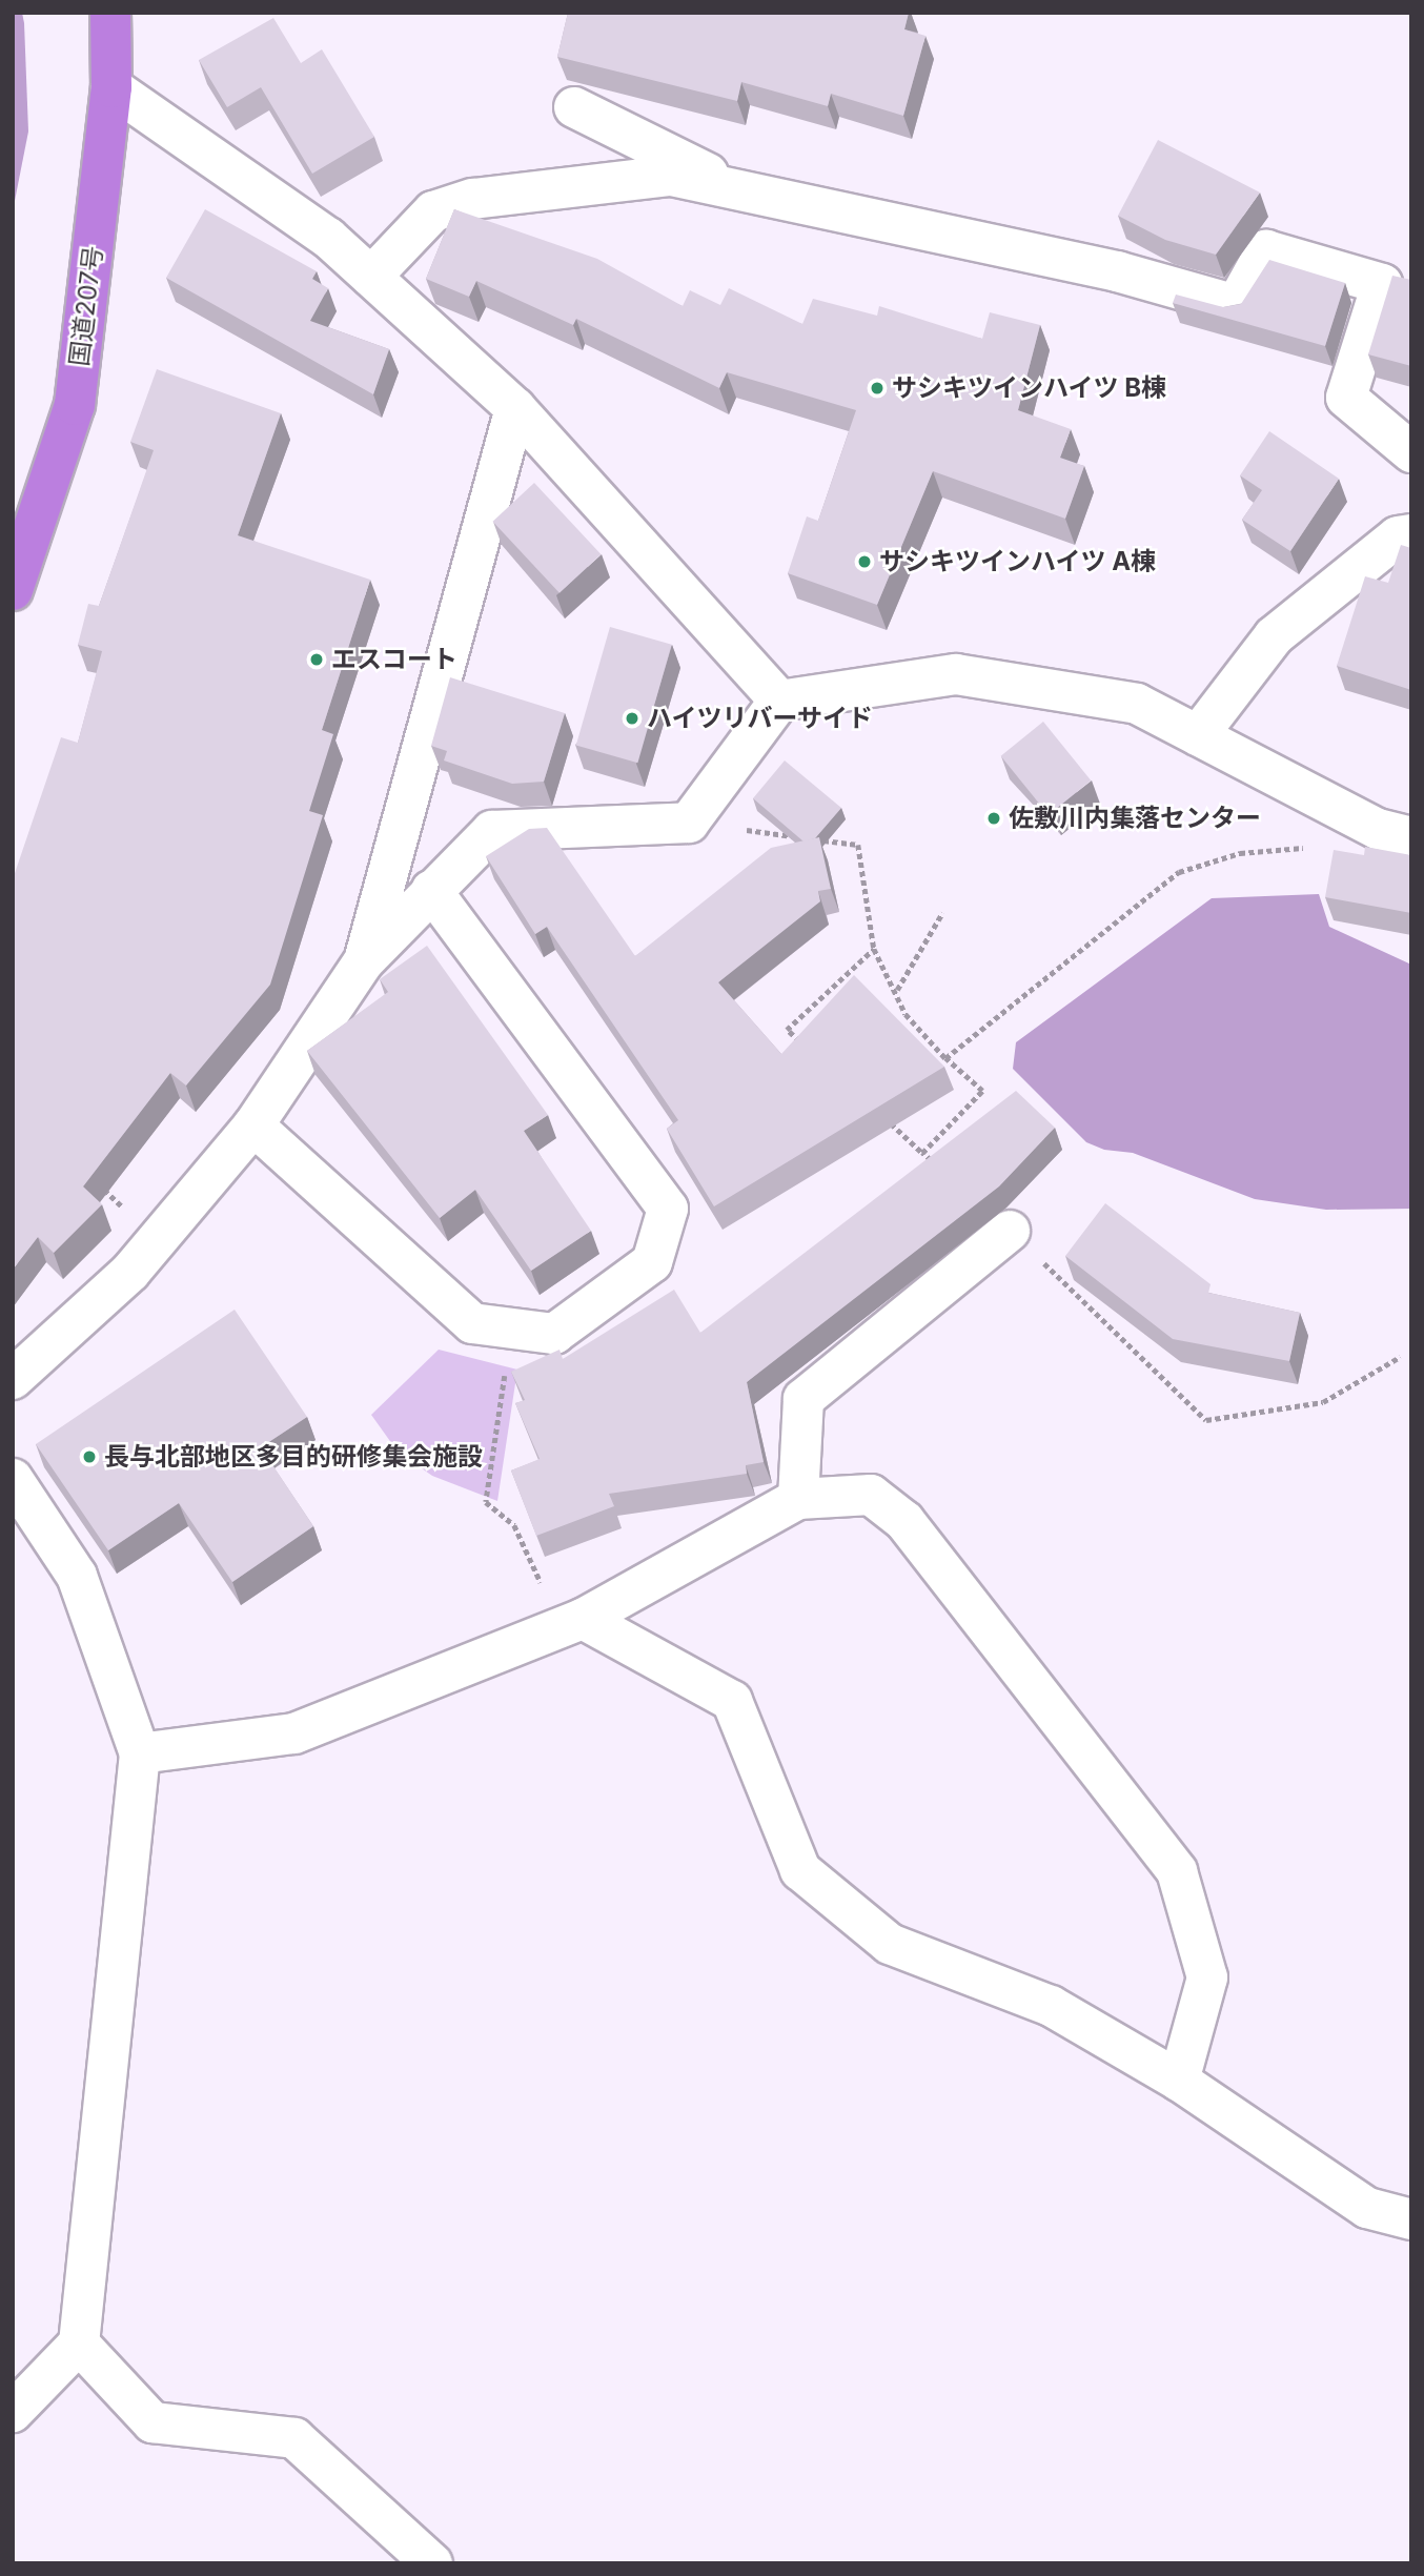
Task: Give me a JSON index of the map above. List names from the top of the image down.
{
  "streets": {
    "highway": ["国道207号"]
  },
  "places": [
    "サシキツインハイツ B棟",
    "サシキツインハイツ A棟",
    "エスコート",
    "ハイツリバーサイド",
    "佐敷川内集落センター",
    "長与北部地区多目的研修集会施設"
  ]
}
